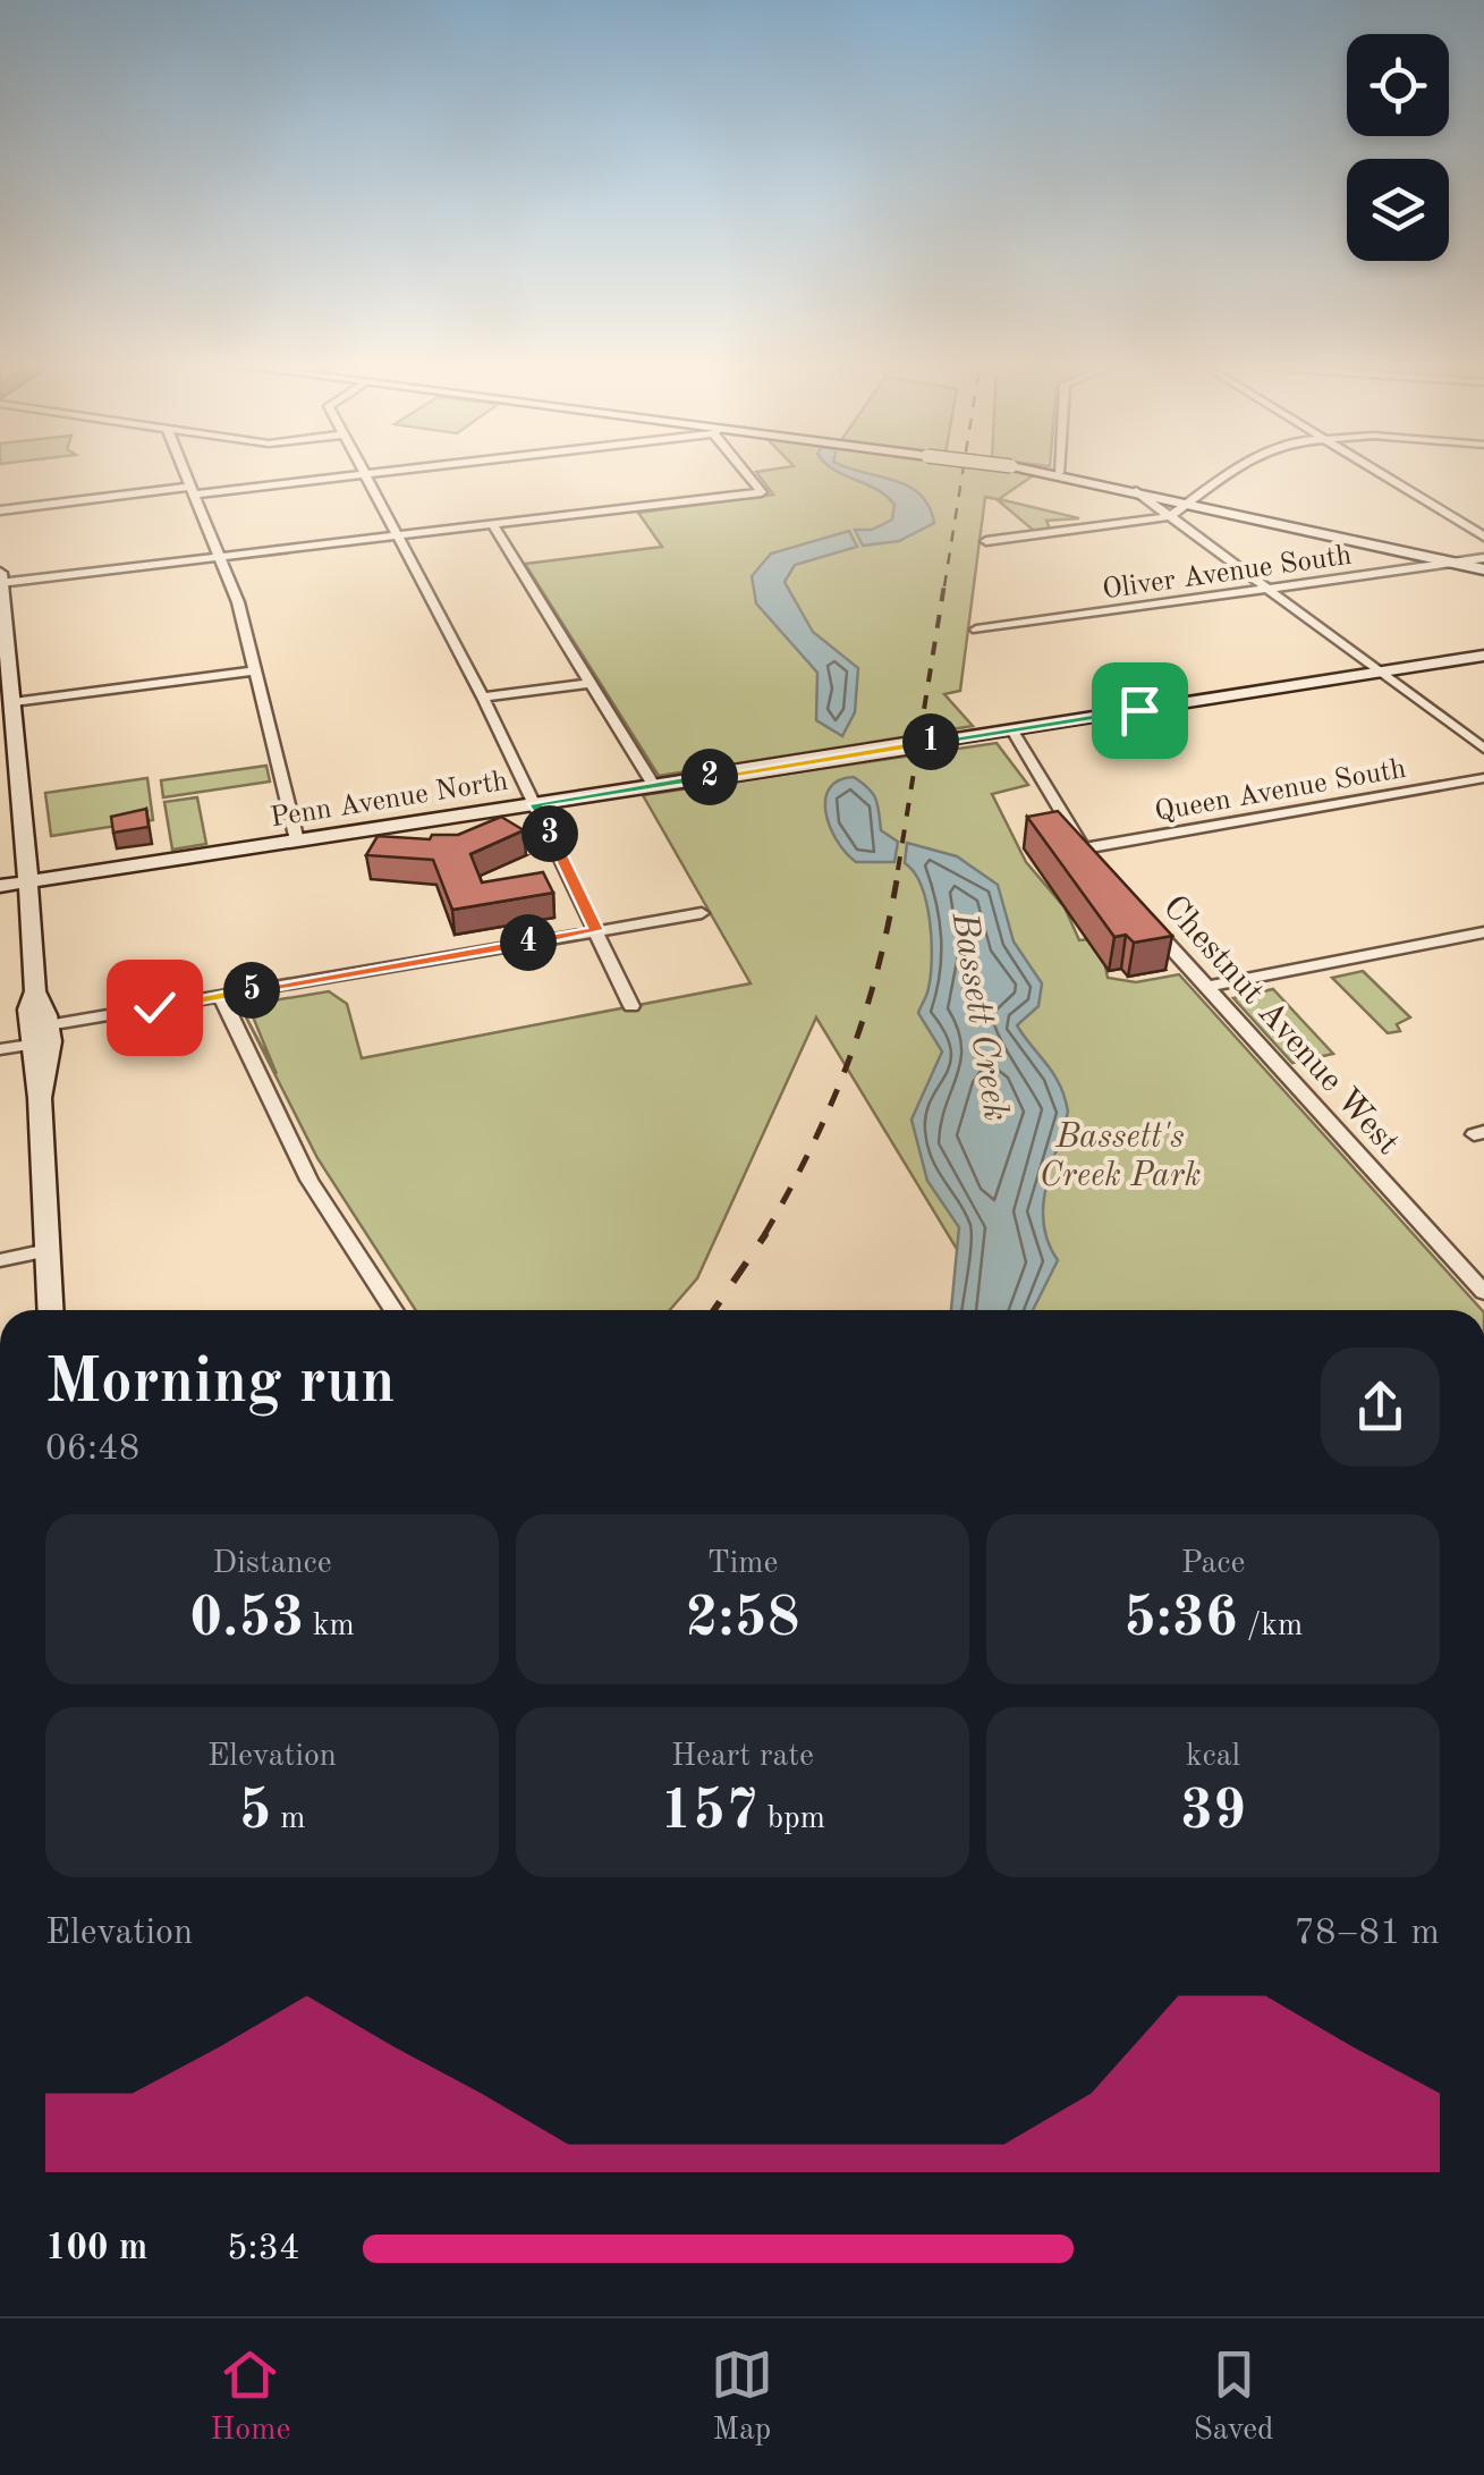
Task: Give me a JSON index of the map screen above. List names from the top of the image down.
{
  "streets": {
    "street": [
      "Oliver Avenue South",
      "Queen Avenue South",
      "Penn Avenue North",
      "Chestnut Avenue West"
    ]
  },
  "crossings": [
    ["Queen Avenue South", "Penn Avenue North"]
  ],
  "water": ["Bassett Creek"],
  "parks": ["Bassett's Creek Park"],
  "page": {
    "pins": [
      "1",
      "2",
      "3",
      "4",
      "5"
    ],
    "heading": ["Morning run", "06:48"],
    "stats": [
      ["Distance", "0.53 km"],
      ["Time", "2:58"],
      ["Pace", "5:36 /km"],
      ["Elevation", "5 m"],
      ["Heart rate", "157 bpm"],
      ["kcal", "39"]
    ],
    "chart": ["Elevation", "78–81 m"],
    "list": [
      {
        "name": "100 m",
        "note": "5:34"
      }
    ],
    "tabs": ["Home", "Map", "Saved"]
  }
}
